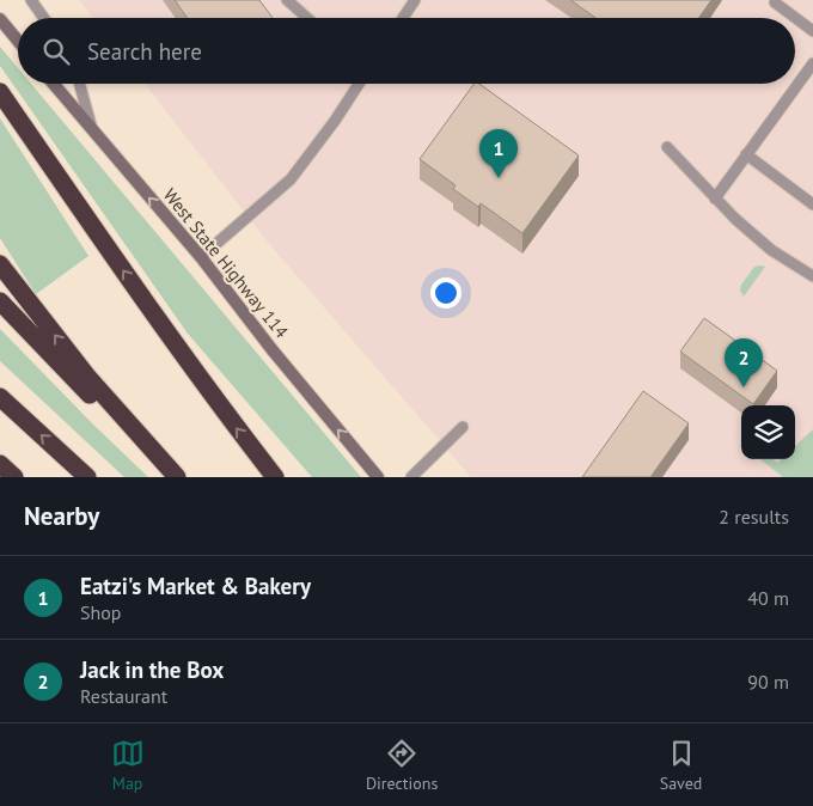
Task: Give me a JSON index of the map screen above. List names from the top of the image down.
{
  "streets": {
    "main road": ["West State Highway 114"]
  },
  "one_way": ["West State Highway 114"],
  "page": {
    "search": "Search here",
    "pins": ["1", "2"],
    "heading": ["Nearby", "2 results"],
    "list": [
      {
        "mark": "1",
        "name": "Eatzi's Market & Bakery",
        "note": "Shop",
        "value": "40 m"
      },
      {
        "mark": "2",
        "name": "Jack in the Box",
        "note": "Restaurant",
        "value": "90 m"
      }
    ],
    "nav": ["Map", "Directions", "Saved"]
  }
}
